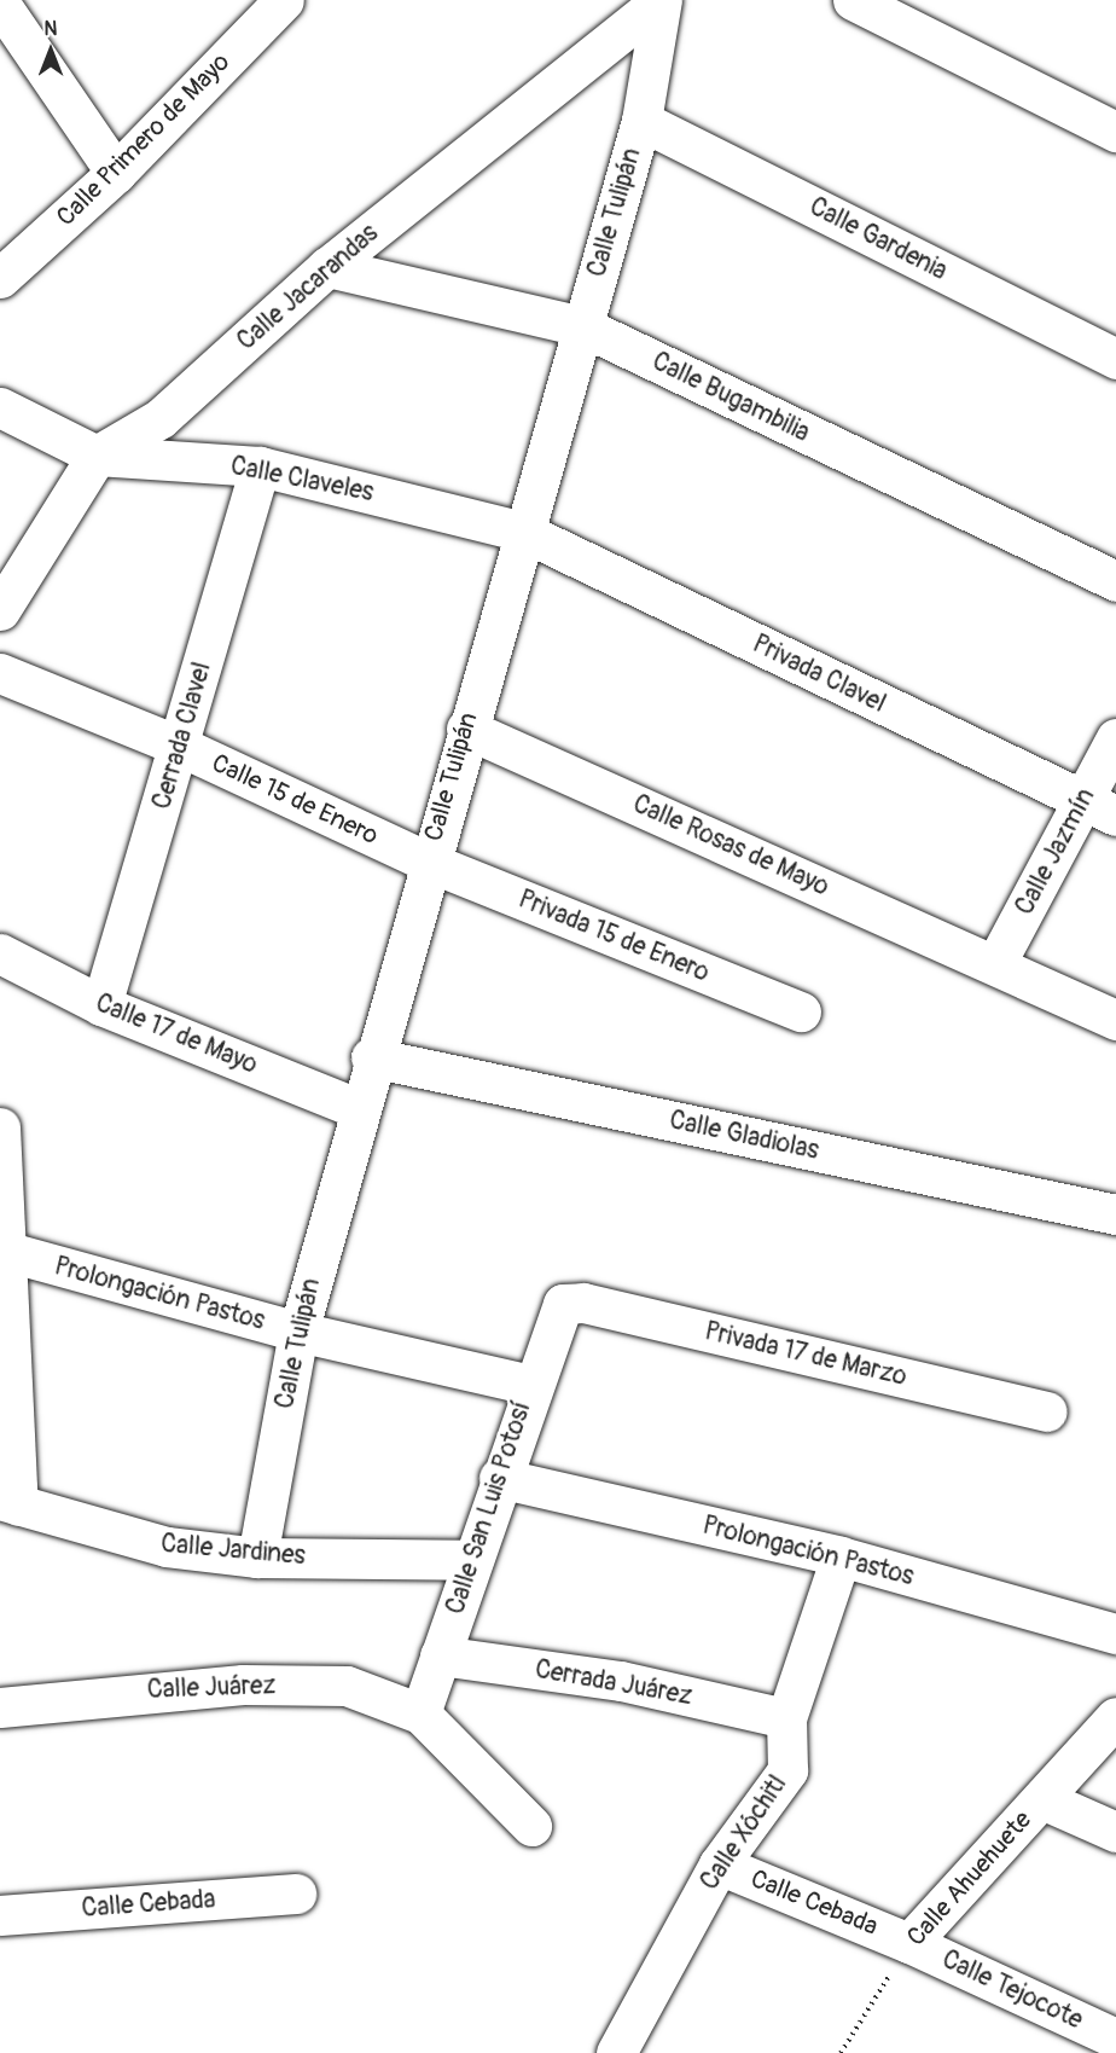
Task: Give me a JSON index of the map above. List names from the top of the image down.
{
  "streets": {
    "street": [
      "Calle Primero de Mayo",
      "Calle Tulipán",
      "Calle Gardenia",
      "Calle Jacarandas",
      "Calle Bugambilia",
      "Calle Claveles",
      "Privada Clavel",
      "Cerrada Clavel",
      "Calle 15 de Enero",
      "Calle Rosas de Mayo",
      "Calle Jazmín",
      "Privada 15 de Enero",
      "Calle 17 de Mayo",
      "Calle Gladiolas",
      "Prolongación Pastos",
      "Privada 17 de Marzo",
      "Calle San Luis Potosí",
      "Calle Jardines",
      "Cerrada Juárez",
      "Calle Juárez",
      "Calle Xóchitl",
      "Calle Ahuehuete",
      "Calle Cebada",
      "Calle Tejocote"
    ]
  },
  "crossings": [
    ["Calle Tulipán", "Calle Gardenia"],
    ["Calle Tulipán", "Calle Jacarandas"],
    ["Calle Tulipán", "Calle Bugambilia"],
    ["Calle Tulipán", "Calle Claveles"],
    ["Calle Tulipán", "Privada Clavel"],
    ["Calle Tulipán", "Calle 15 de Enero"],
    ["Calle Tulipán", "Calle Rosas de Mayo"],
    ["Calle Tulipán", "Privada 15 de Enero"],
    ["Calle Tulipán", "Calle 17 de Mayo"],
    ["Calle Tulipán", "Calle Gladiolas"],
    ["Calle Tulipán", "Prolongación Pastos"],
    ["Calle Tulipán", "Calle Jardines"],
    ["Calle Jacarandas", "Calle Bugambilia"],
    ["Calle Jacarandas", "Calle Claveles"],
    ["Calle Claveles", "Privada Clavel"],
    ["Calle Claveles", "Cerrada Clavel"],
    ["Privada Clavel", "Calle Jazmín"],
    ["Cerrada Clavel", "Calle 15 de Enero"],
    ["Cerrada Clavel", "Calle 17 de Mayo"],
    ["Calle 15 de Enero", "Privada 15 de Enero"],
    ["Calle Rosas de Mayo", "Calle Jazmín"],
    ["Prolongación Pastos", "Calle San Luis Potosí"],
    ["Prolongación Pastos", "Calle Xóchitl"],
    ["Privada 17 de Marzo", "Calle San Luis Potosí"],
    ["Calle San Luis Potosí", "Calle Jardines"],
    ["Calle San Luis Potosí", "Cerrada Juárez"],
    ["Calle San Luis Potosí", "Calle Juárez"],
    ["Cerrada Juárez", "Calle Xóchitl"],
    ["Calle Xóchitl", "Calle Cebada"],
    ["Calle Ahuehuete", "Calle Cebada"],
    ["Calle Ahuehuete", "Calle Tejocote"],
    ["Calle Cebada", "Calle Tejocote"]
  ],
  "north": "top"
}
